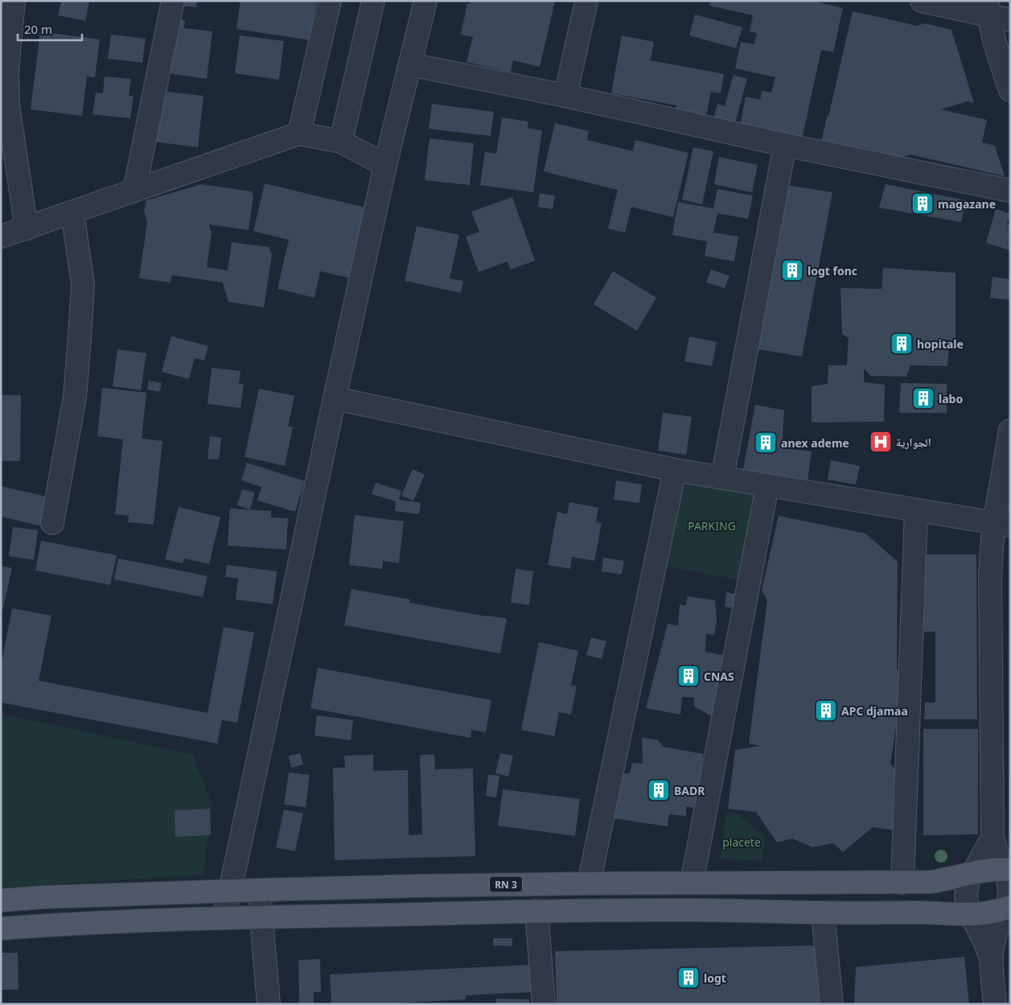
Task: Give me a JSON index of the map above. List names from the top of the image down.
{
  "streets": {
    "main road": ["RN 3"]
  },
  "parks": ["PARKING", "placete"],
  "places": {
    "building": [
      "magazane",
      "logt fonc",
      "hopitale",
      "labo",
      "anex ademe",
      "CNAS",
      "APC djamaa",
      "BADR",
      "logt"
    ],
    "hospital": ["الجوارية"]
  },
  "scale_bar": "20 m"
}
